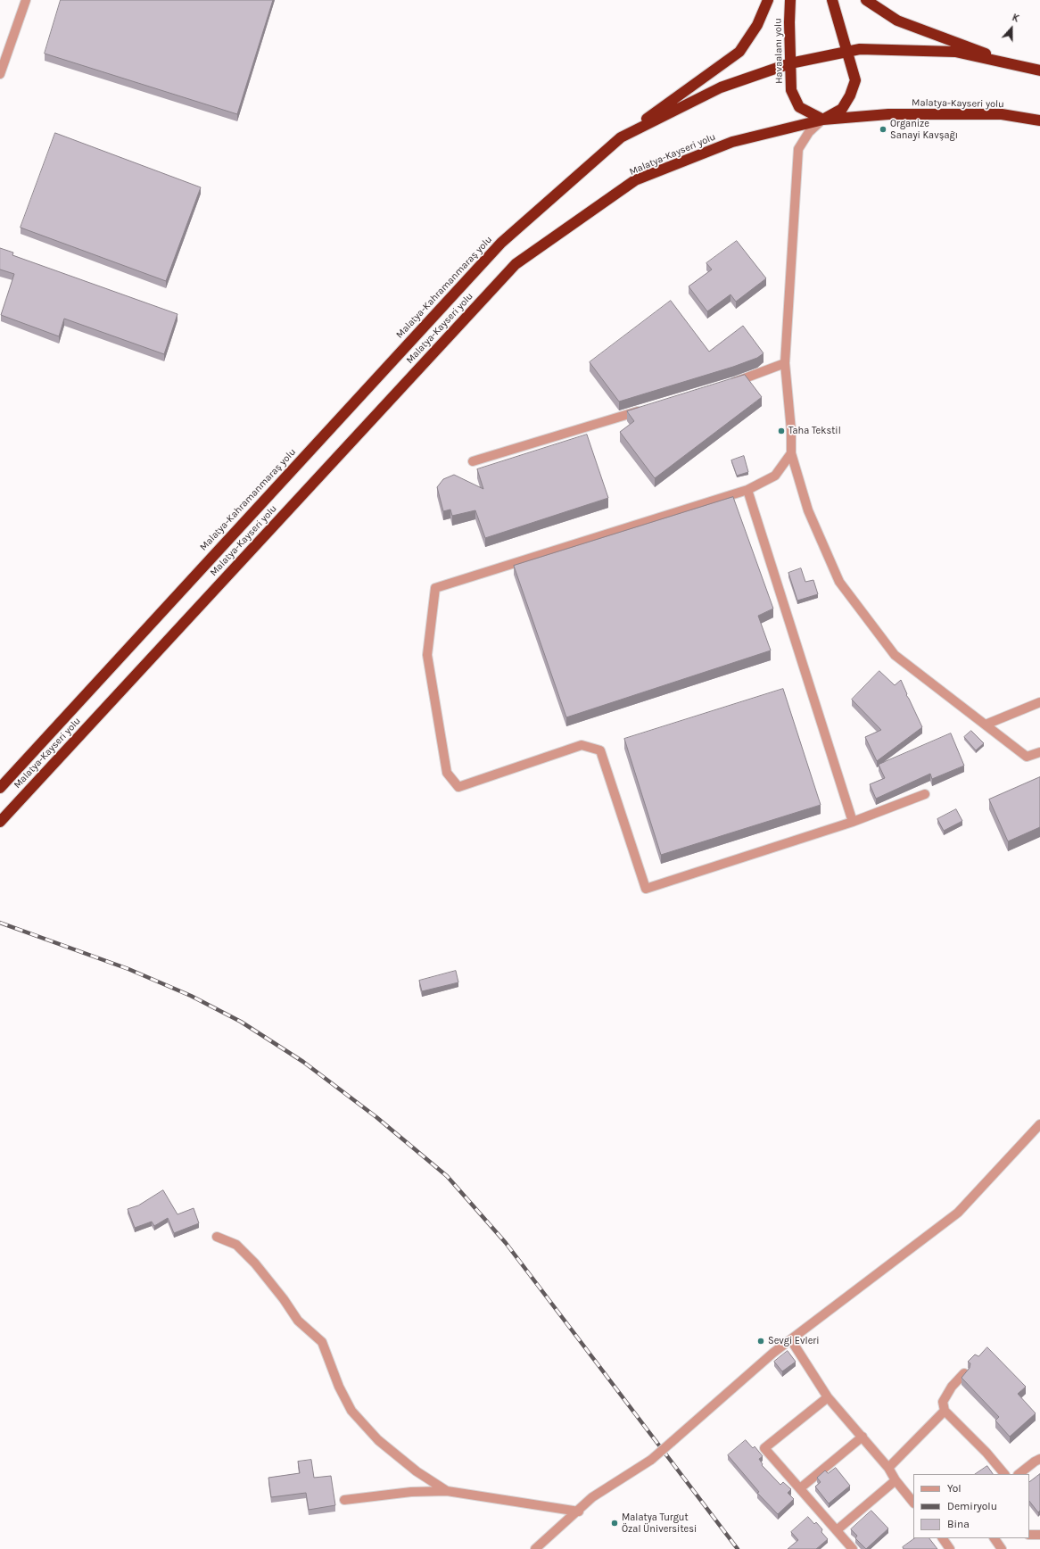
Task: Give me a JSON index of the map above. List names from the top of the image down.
{
  "streets": {
    "highway": ["Havaalanı yolu", "Malatya-Kayseri yolu", "Malatya-Kahramanmaraş yolu"]
  },
  "crossings": [
    ["Havaalanı yolu", "Malatya-Kayseri yolu"],
    ["Havaalanı yolu", "Malatya-Kahramanmaraş yolu"],
    ["Malatya-Kayseri yolu", "Malatya-Kahramanmaraş yolu"]
  ],
  "places": [
    "Organize Sanayi Kavşağı",
    "Taha Tekstil",
    "Sevgi Evleri",
    "Malatya Turgut Özal Üniversitesi"
  ],
  "legend": ["Yol", "Demiryolu", "Bina"],
  "north": "top"
}
